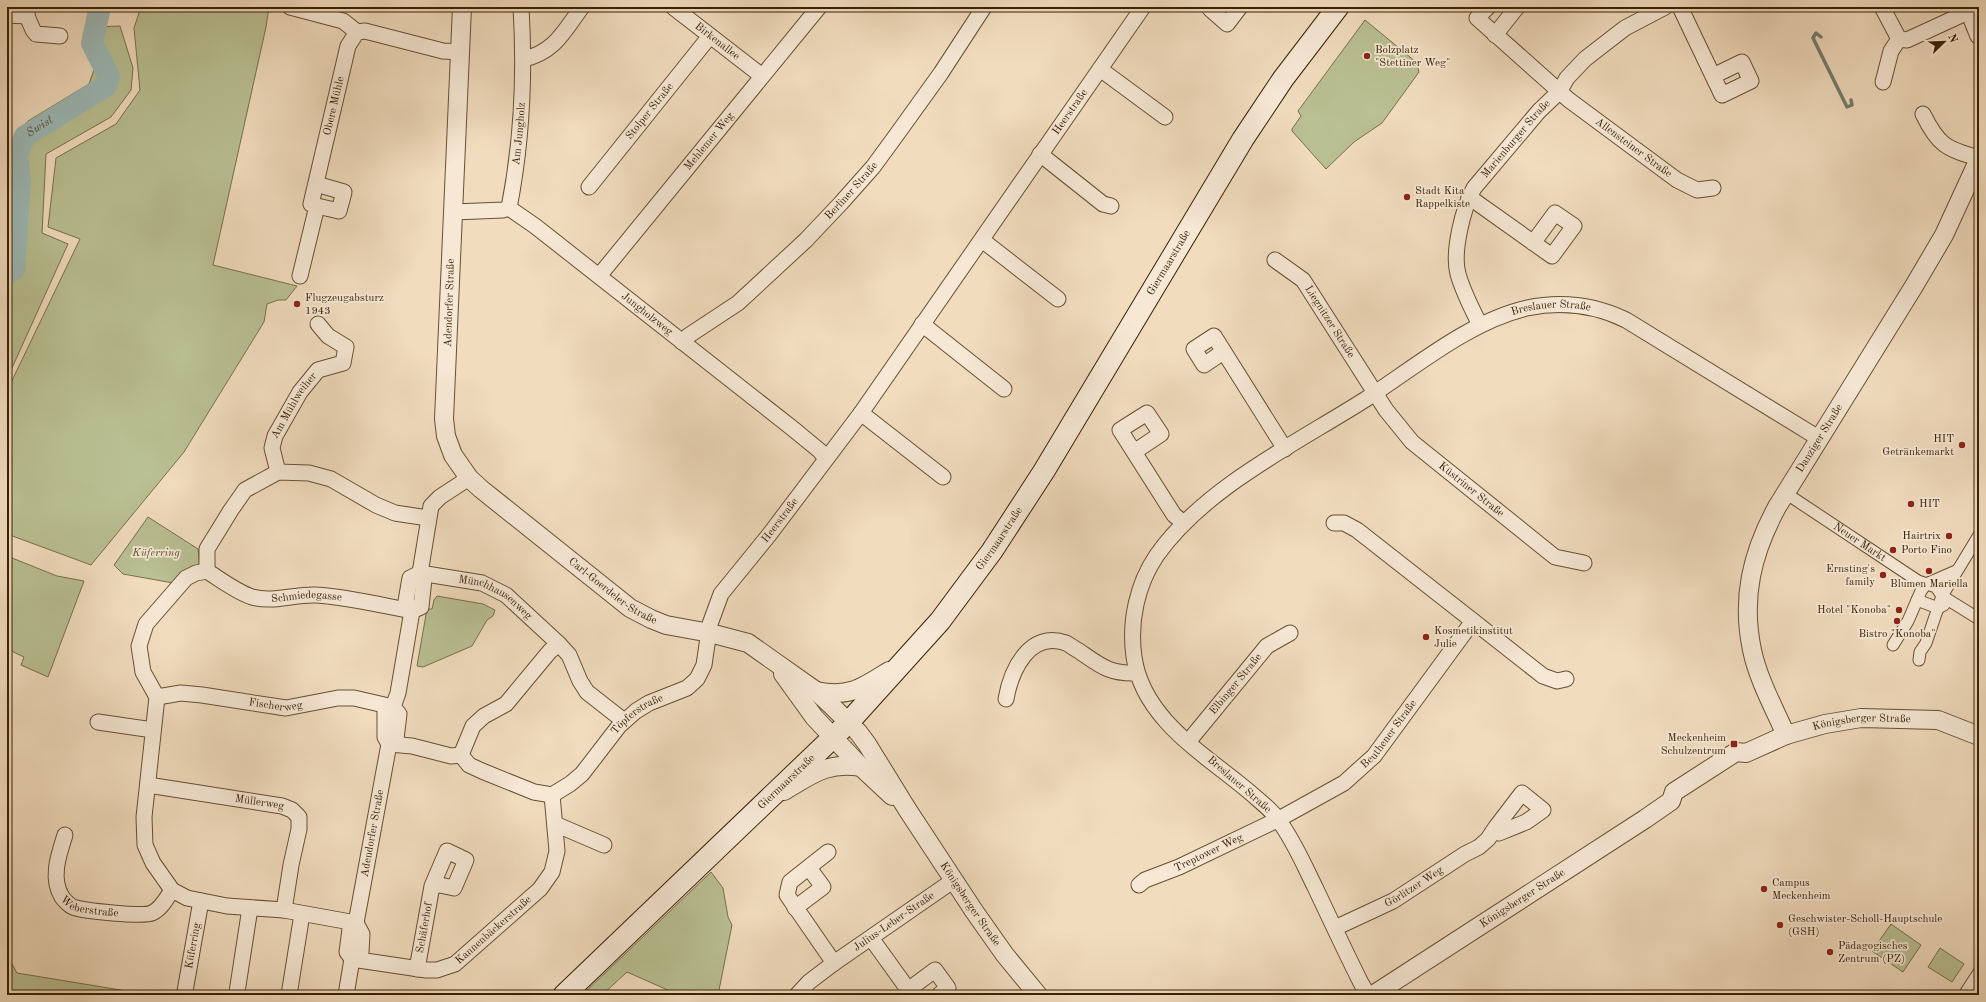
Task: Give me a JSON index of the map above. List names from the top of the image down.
{
  "streets": {
    "main road": ["Giermaarstraße"],
    "street": [
      "Birkenallee",
      "Obere Mühle",
      "Stolper Straße",
      "Heerstraße",
      "Am Jungholz",
      "Marienburger Straße",
      "Mehlemer Weg",
      "Allensteiner Straße",
      "Berliner Straße",
      "Adendorfer Straße",
      "Breslauer Straße",
      "Jungholzweg",
      "Liegnitzer Straße",
      "Am Mühlweiher",
      "Danziger Straße",
      "Küstriner Straße",
      "Neuer Markt",
      "Carl-Goerdeler-Straße",
      "Schmiedegasse",
      "Münchhausenweg",
      "Elbinger Straße",
      "Fischerweg",
      "Töpferstraße",
      "Königsberger Straße",
      "Beuthener Straße",
      "Müllerweg",
      "Treptower Weg",
      "Görlitzer Weg",
      "Weberstraße",
      "Julius-Leber-Straße",
      "Schäferhof",
      "Kannenbäckerstraße",
      "Küferring"
    ]
  },
  "crossings": [
    ["Birkenallee", "Stolper Straße"],
    ["Birkenallee", "Mehlemer Weg"],
    ["Heerstraße", "Jungholzweg"],
    ["Heerstraße", "Carl-Goerdeler-Straße"],
    ["Heerstraße", "Töpferstraße"],
    ["Am Jungholz", "Jungholzweg"],
    ["Marienburger Straße", "Allensteiner Straße"],
    ["Marienburger Straße", "Breslauer Straße"],
    ["Mehlemer Weg", "Jungholzweg"],
    ["Berliner Straße", "Jungholzweg"],
    ["Giermaarstraße", "Carl-Goerdeler-Straße"],
    ["Giermaarstraße", "Königsberger Straße"],
    ["Adendorfer Straße", "Carl-Goerdeler-Straße"],
    ["Adendorfer Straße", "Schmiedegasse"],
    ["Adendorfer Straße", "Münchhausenweg"],
    ["Adendorfer Straße", "Fischerweg"],
    ["Adendorfer Straße", "Kannenbäckerstraße"],
    ["Breslauer Straße", "Liegnitzer Straße"],
    ["Breslauer Straße", "Danziger Straße"],
    ["Breslauer Straße", "Küstriner Straße"],
    ["Breslauer Straße", "Elbinger Straße"],
    ["Breslauer Straße", "Beuthener Straße"],
    ["Breslauer Straße", "Treptower Weg"],
    ["Breslauer Straße", "Görlitzer Weg"],
    ["Liegnitzer Straße", "Küstriner Straße"],
    ["Danziger Straße", "Königsberger Straße"],
    ["Carl-Goerdeler-Straße", "Töpferstraße"],
    ["Carl-Goerdeler-Straße", "Königsberger Straße"],
    ["Münchhausenweg", "Töpferstraße"],
    ["Töpferstraße", "Kannenbäckerstraße"],
    ["Königsberger Straße", "Julius-Leber-Straße"],
    ["Beuthener Straße", "Treptower Weg"],
    ["Schäferhof", "Kannenbäckerstraße"]
  ],
  "water": ["Swist"],
  "parks": ["Küferring"],
  "places": {
    "other": [
      "Bolzplatz \"Stettiner Weg\"",
      "Stadt Kita Rappelkiste",
      "Flugzeugabsturz 1943",
      "HIT Getränkemarkt",
      "HIT",
      "Hairtrix",
      "Porto Fino",
      "Blumen Mariella",
      "Ernsting's family",
      "Hotel \"Konoba\"",
      "Bistro \"Konoba\"",
      "Kosmetikinstitut Julie",
      "Campus Meckenheim",
      "Geschwister-Scholl-Hauptschule (GSH)",
      "Pädagogisches Zentrum (PZ)"
    ],
    "transit": ["Meckenheim Schulzentrum"]
  },
  "north": "top right"
}
